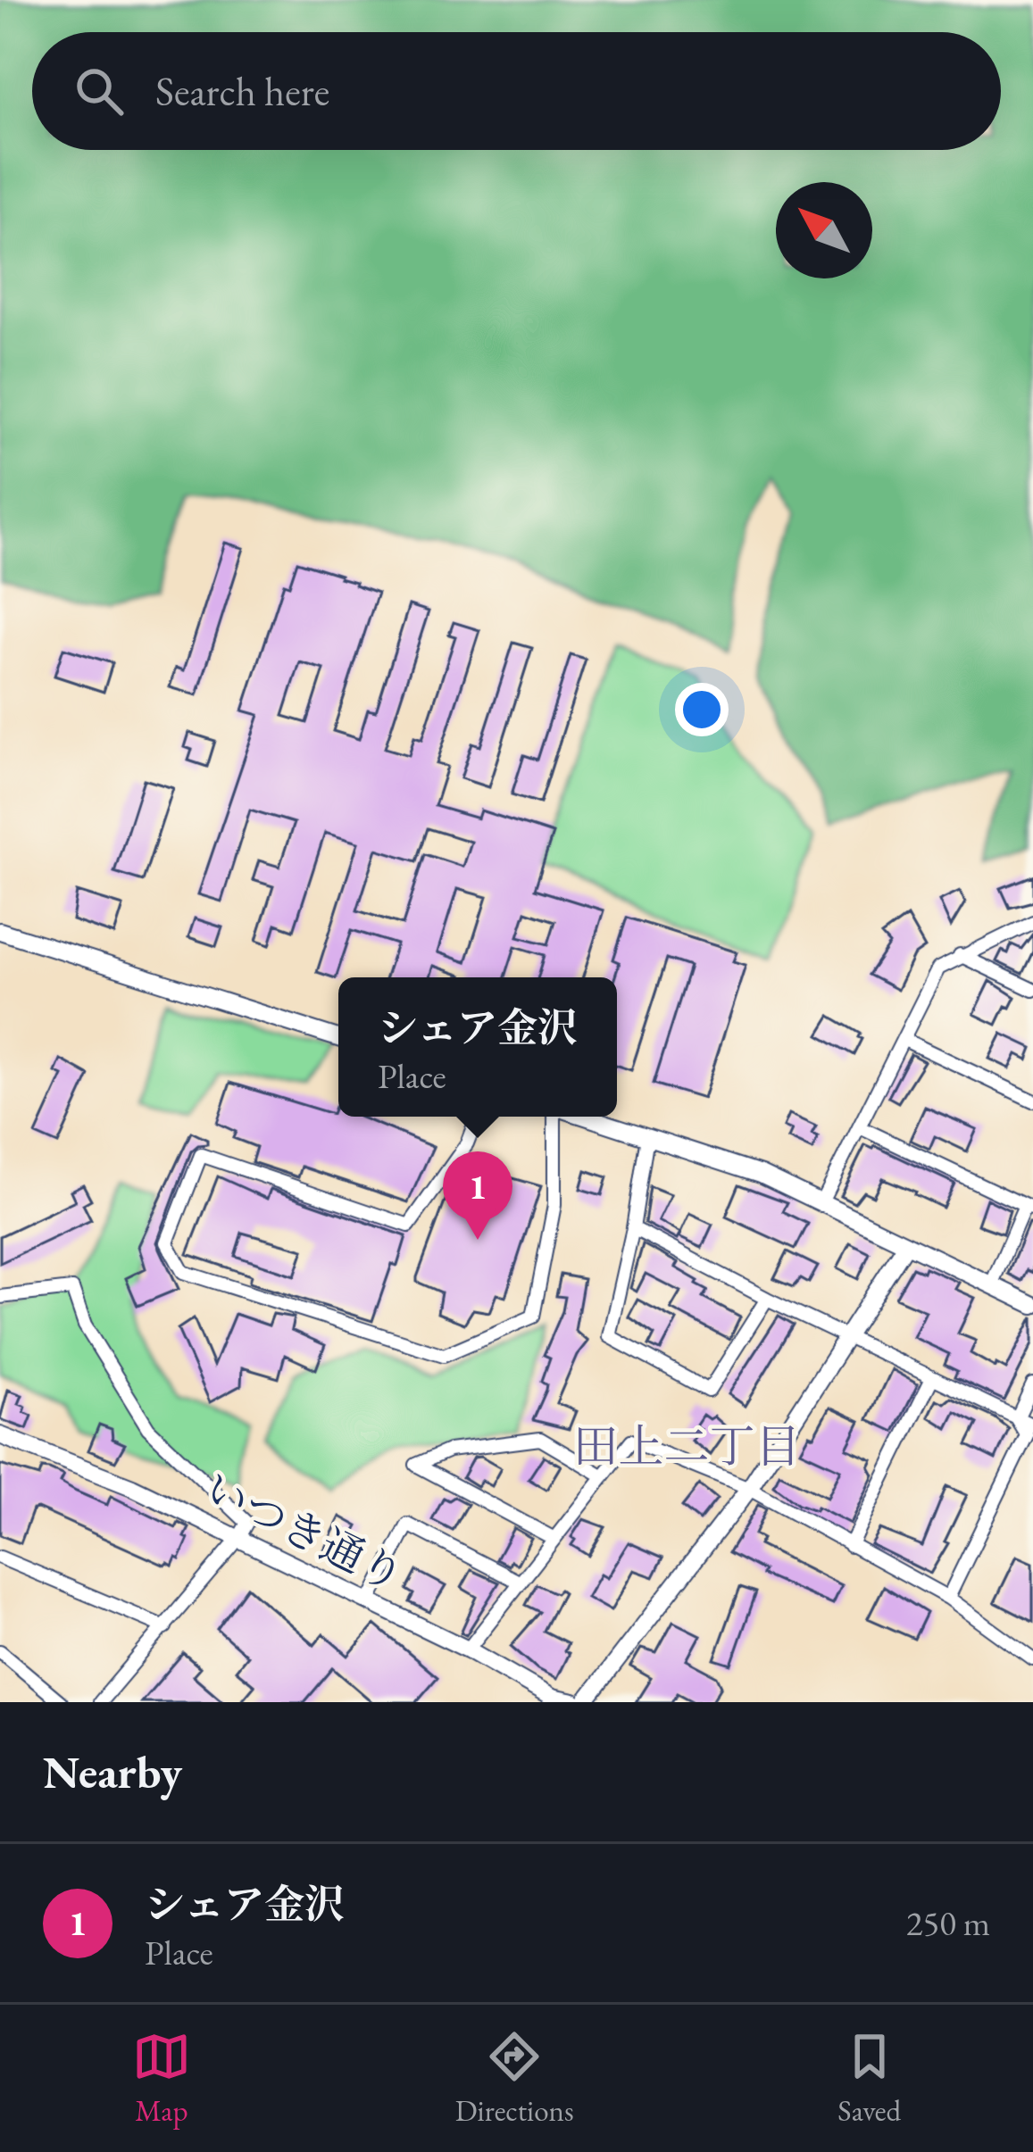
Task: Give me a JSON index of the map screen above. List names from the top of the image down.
{
  "streets": {
    "street": ["いつき通り"]
  },
  "districts": ["田上二丁目"],
  "north": "top left",
  "page": {
    "search": "Search here",
    "popup": ["シェア金沢", "Place"],
    "pins": "1",
    "heading": "Nearby",
    "list": [
      {
        "mark": "1",
        "name": "シェア金沢",
        "note": "Place",
        "value": "250 m"
      }
    ],
    "nav": ["Map", "Directions", "Saved"]
  }
}
